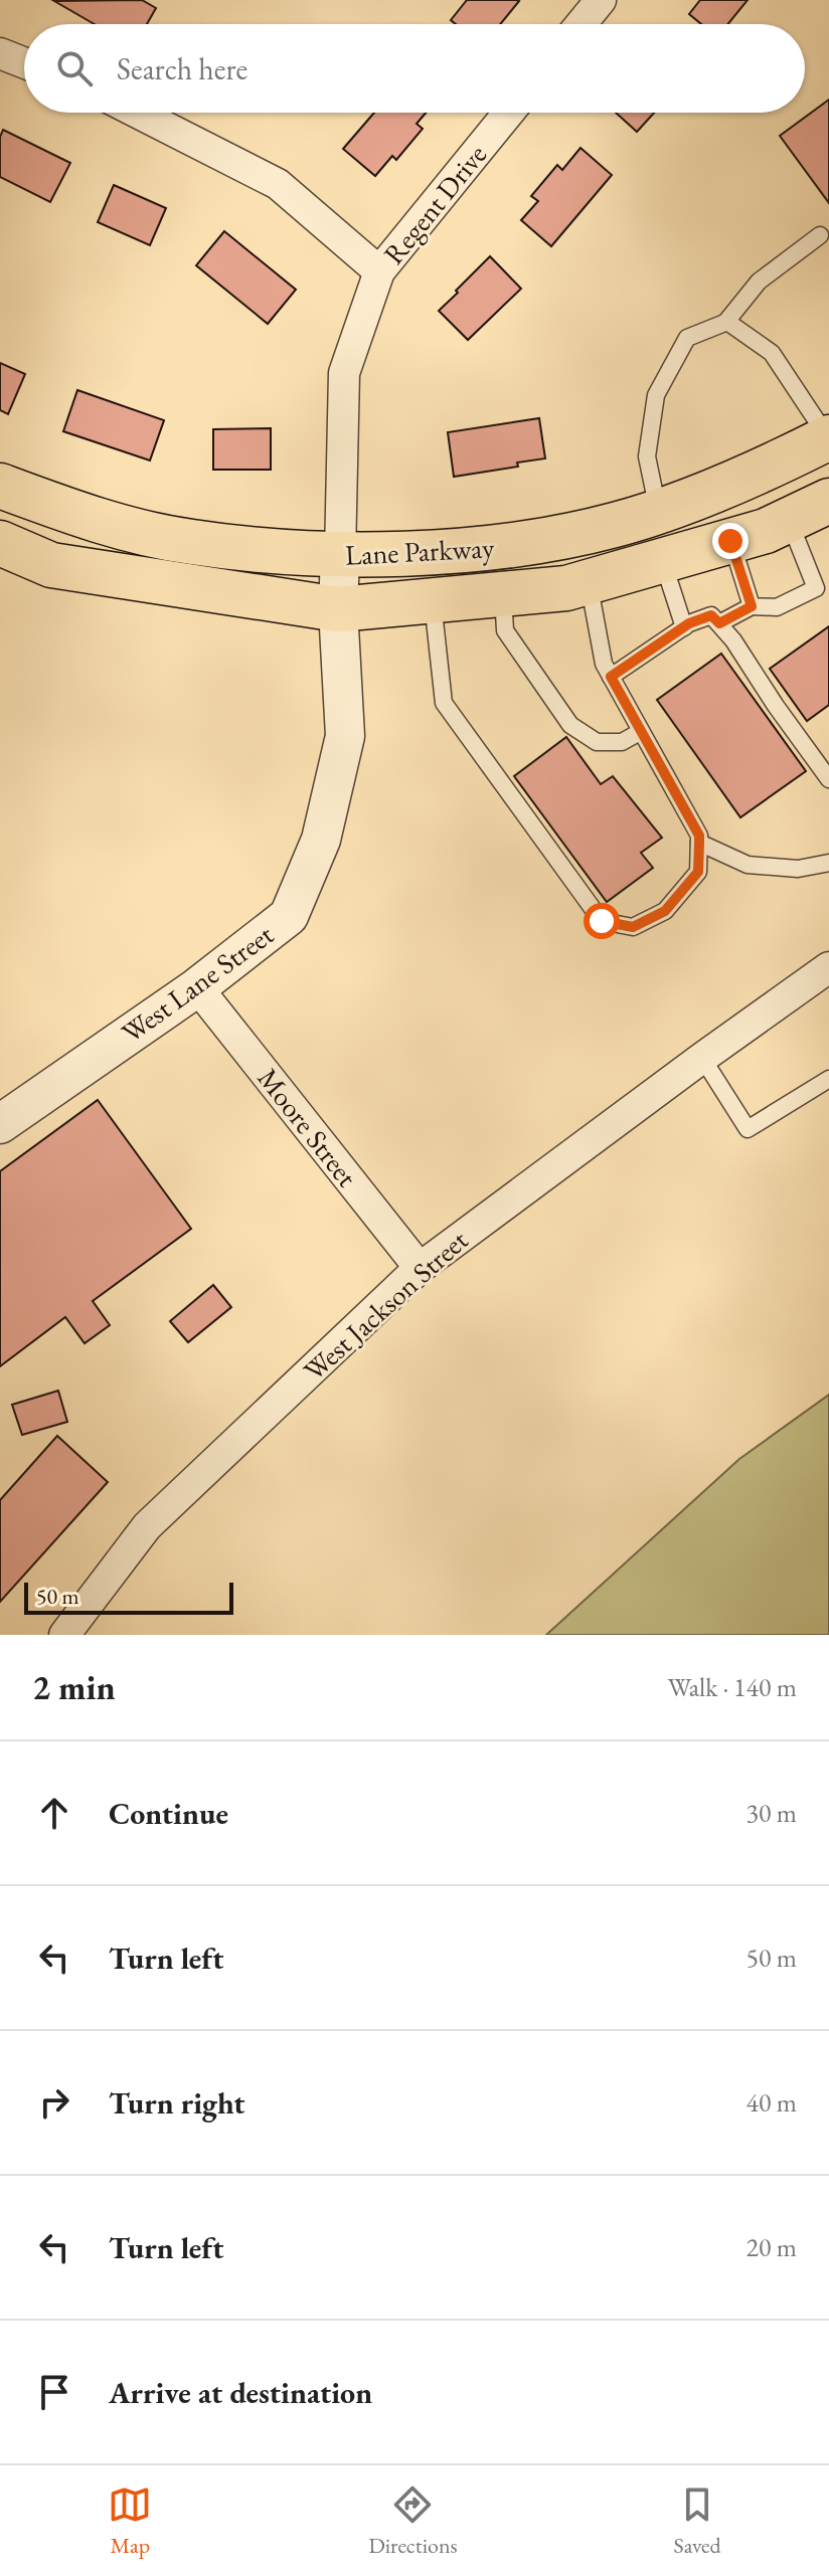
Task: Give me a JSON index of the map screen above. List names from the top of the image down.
{
  "streets": {
    "highway": ["Lane Parkway"],
    "street": [
      "Regent Drive",
      "West Lane Street",
      "Moore Street",
      "West Jackson Street"
    ]
  },
  "crossings": [
    ["Regent Drive", "Lane Parkway"],
    ["Regent Drive", "West Lane Street"],
    ["Lane Parkway", "West Lane Street"],
    ["West Lane Street", "Moore Street"],
    ["Moore Street", "West Jackson Street"]
  ],
  "scale_bar": "50 m",
  "page": {
    "search": "Search here",
    "scale": "50 m",
    "heading": ["2 min", "Walk · 140 m"],
    "list": [
      ["Continue", "30 m"],
      ["Turn left", "50 m"],
      ["Turn right", "40 m"],
      ["Turn left", "20 m"],
      "Arrive at destination"
    ],
    "nav": ["Map", "Directions", "Saved"]
  }
}
